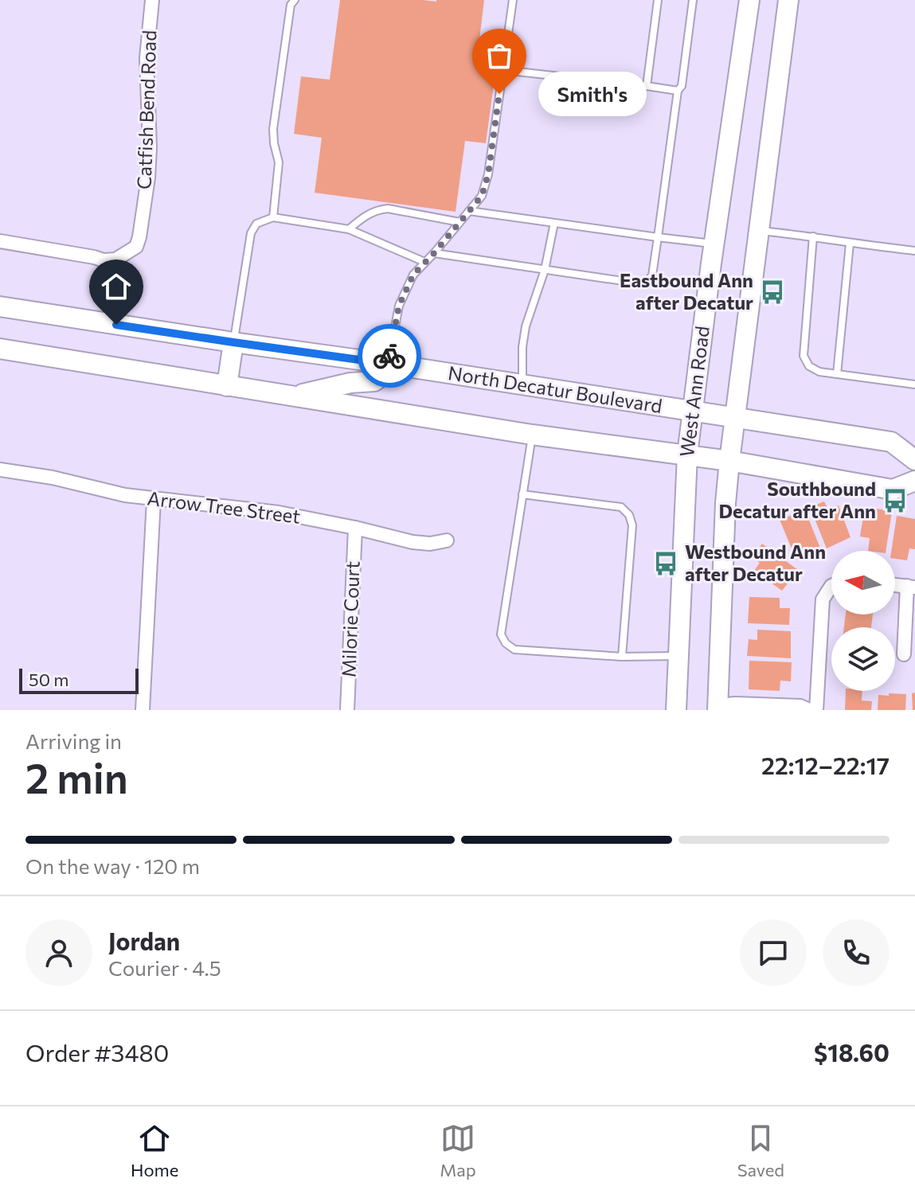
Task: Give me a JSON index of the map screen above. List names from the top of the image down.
{
  "streets": {
    "main road": ["North Decatur Boulevard", "West Ann Road"],
    "street": ["Catfish Bend Road", "Arrow Tree Street", "Milorie Court"]
  },
  "crossings": [
    ["North Decatur Boulevard", "West Ann Road"],
    ["Arrow Tree Street", "Milorie Court"]
  ],
  "places": {
    "other": ["Smith's"],
    "bus stop": ["Eastbound Ann after Decatur", "Southbound Decatur after Ann", "Westbound Ann after Decatur"]
  },
  "scale_bar": "50 m",
  "north": "left",
  "page": {
    "bubble": "Smith's",
    "scale": "50 m",
    "heading": ["2 min", "Arriving in", "22:12–22:17"],
    "panel": [
      "Jordan",
      "Courier · 4.5",
      "Order #3480",
      "$18.60"
    ],
    "bar": "On the way · 120 m",
    "tabs": ["Home", "Map", "Saved"]
  }
}
